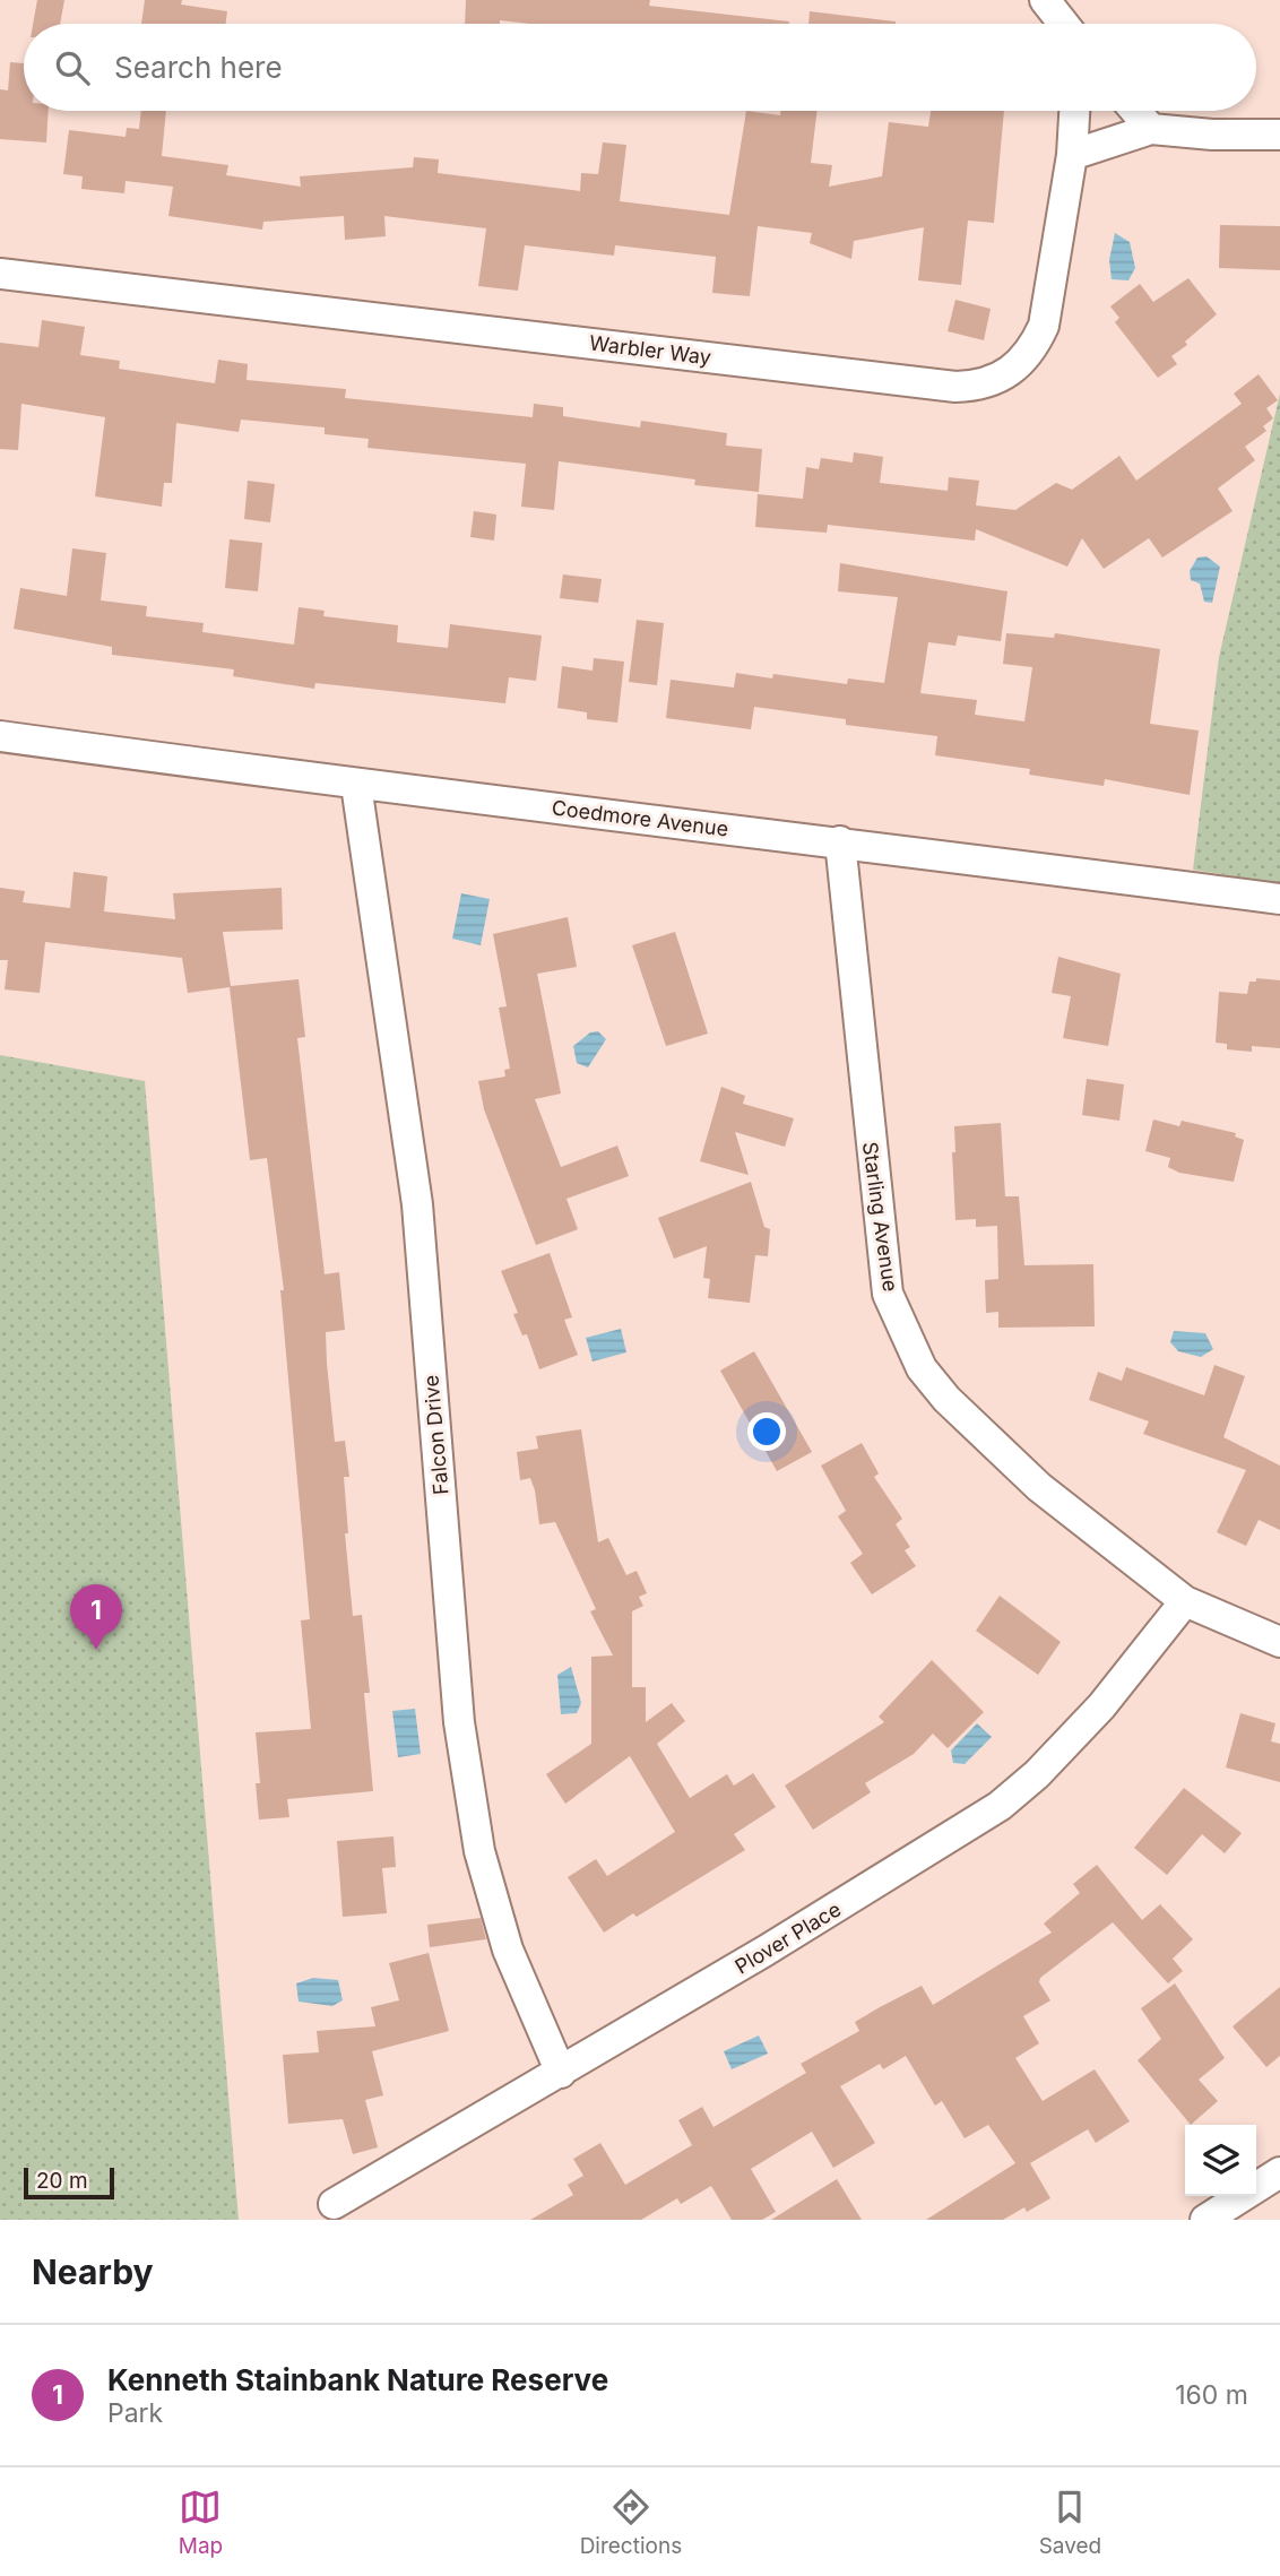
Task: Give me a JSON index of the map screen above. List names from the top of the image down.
{
  "streets": {
    "street": [
      "Warbler Way",
      "Coedmore Avenue",
      "Starling Avenue",
      "Falcon Drive",
      "Plover Place"
    ]
  },
  "crossings": [
    ["Coedmore Avenue", "Starling Avenue"],
    ["Coedmore Avenue", "Falcon Drive"],
    ["Starling Avenue", "Plover Place"],
    ["Falcon Drive", "Plover Place"]
  ],
  "scale_bar": "20 m",
  "page": {
    "search": "Search here",
    "pins": "1",
    "scale": "20 m",
    "heading": "Nearby",
    "list": [
      {
        "mark": "1",
        "name": "Kenneth Stainbank Nature Reserve",
        "note": "Park",
        "value": "160 m"
      }
    ],
    "nav": ["Map", "Directions", "Saved"]
  }
}
